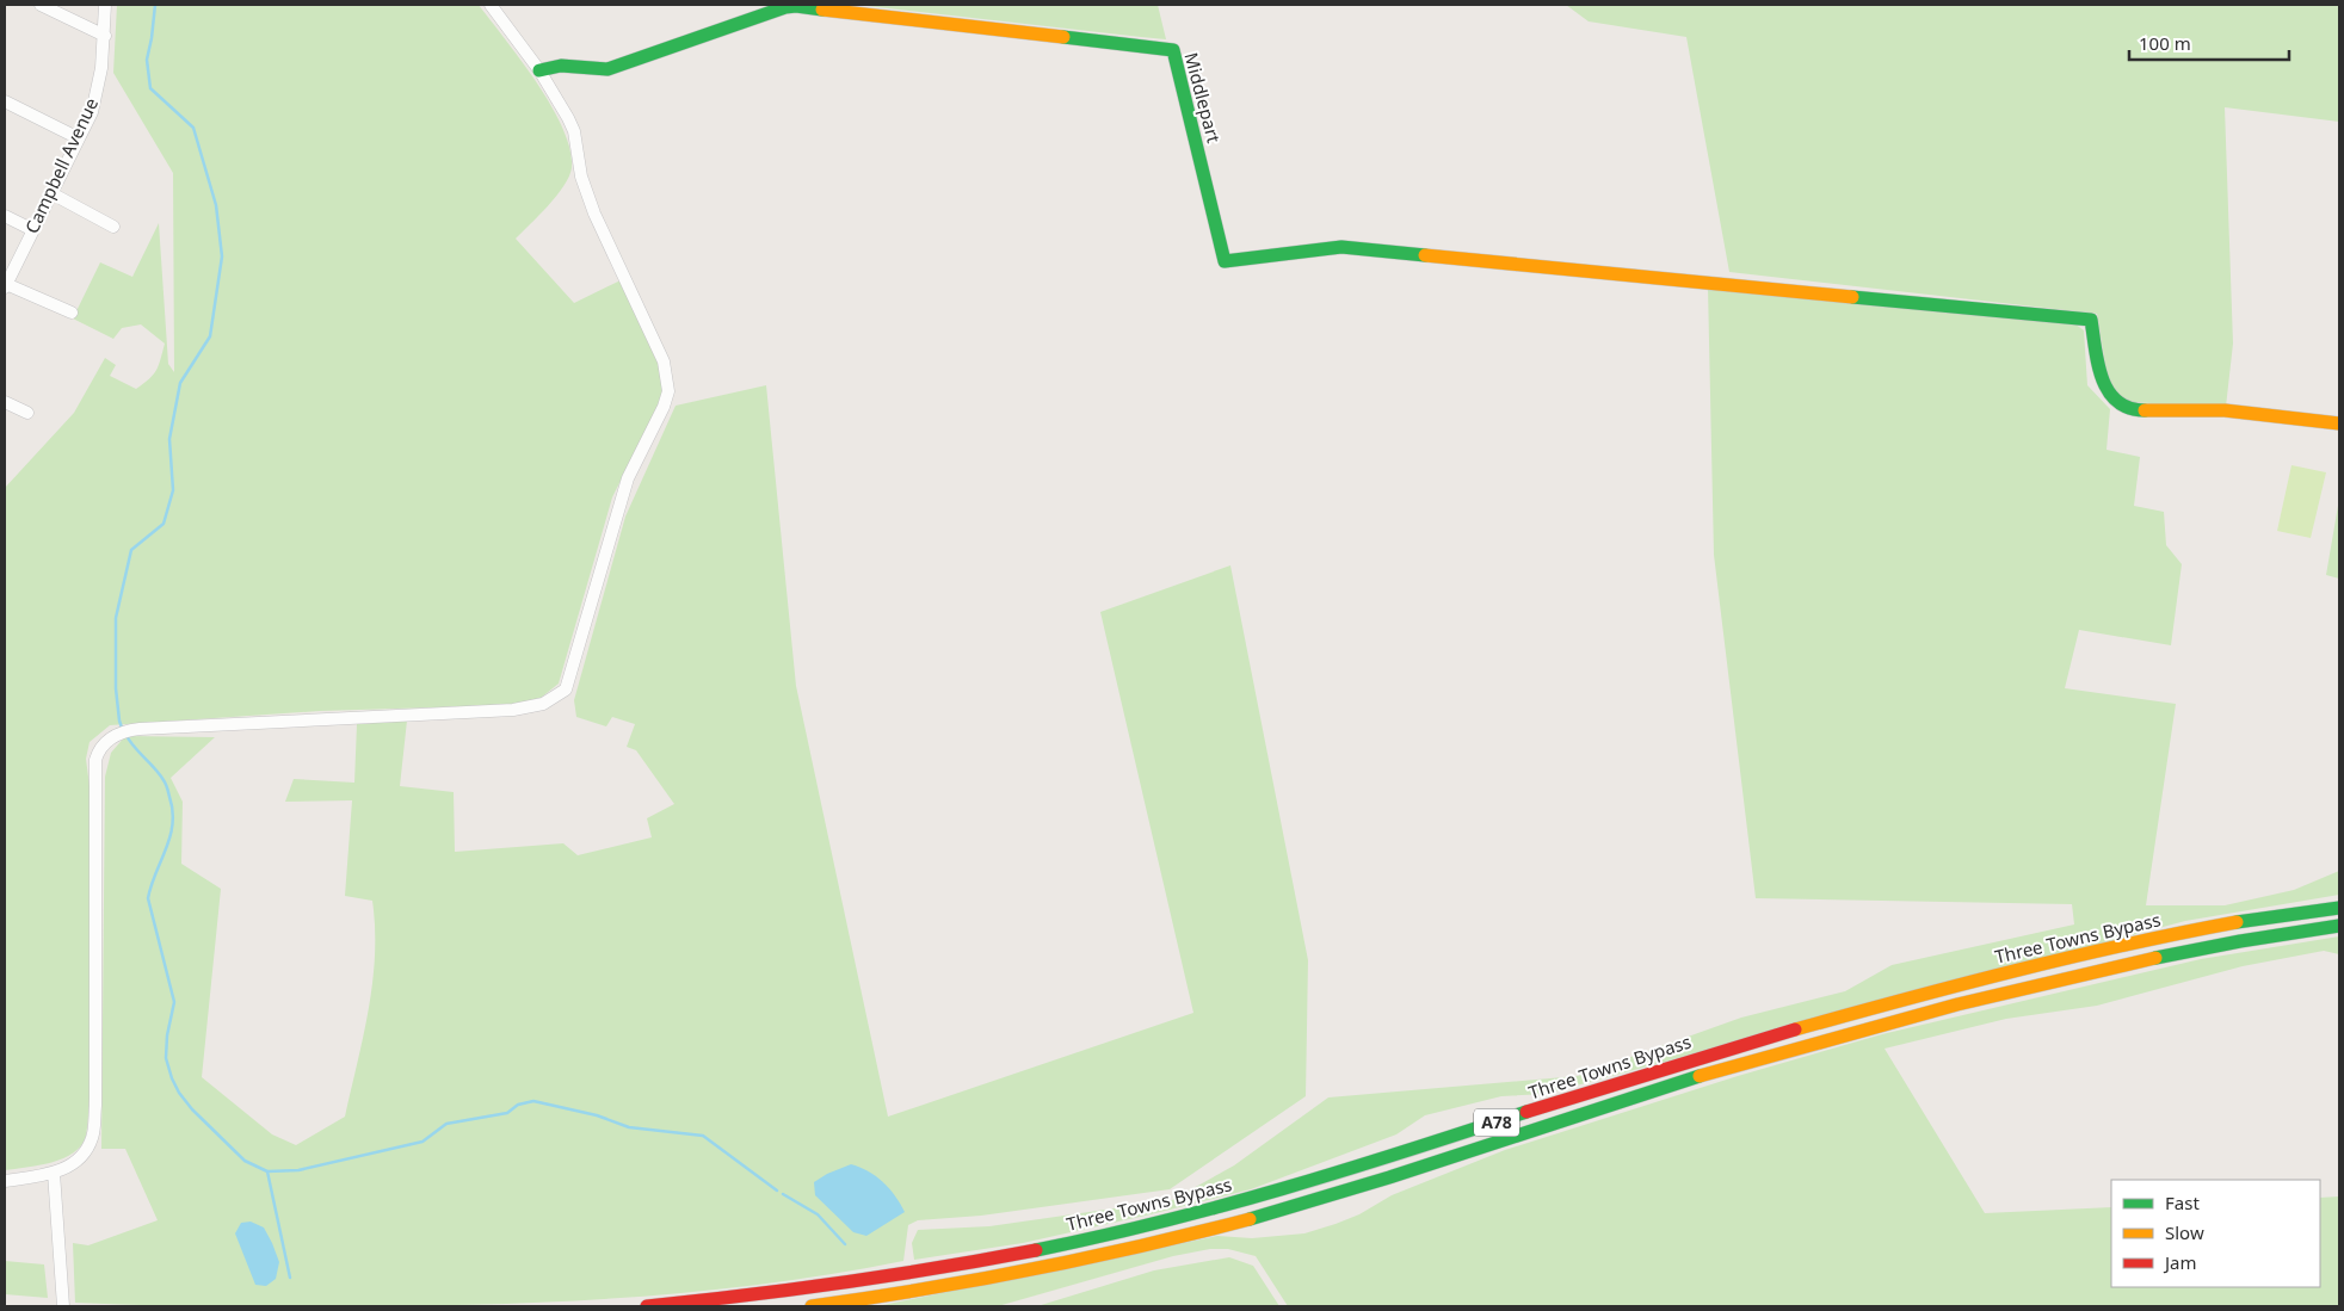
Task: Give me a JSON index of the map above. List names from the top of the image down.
{
  "streets": {
    "main road": ["Middlepart", "Three Towns Bypass", "A78"],
    "street": ["Campbell Avenue"]
  },
  "legend": ["Fast", "Slow", "Jam"],
  "scale_bar": "100 m"
}
